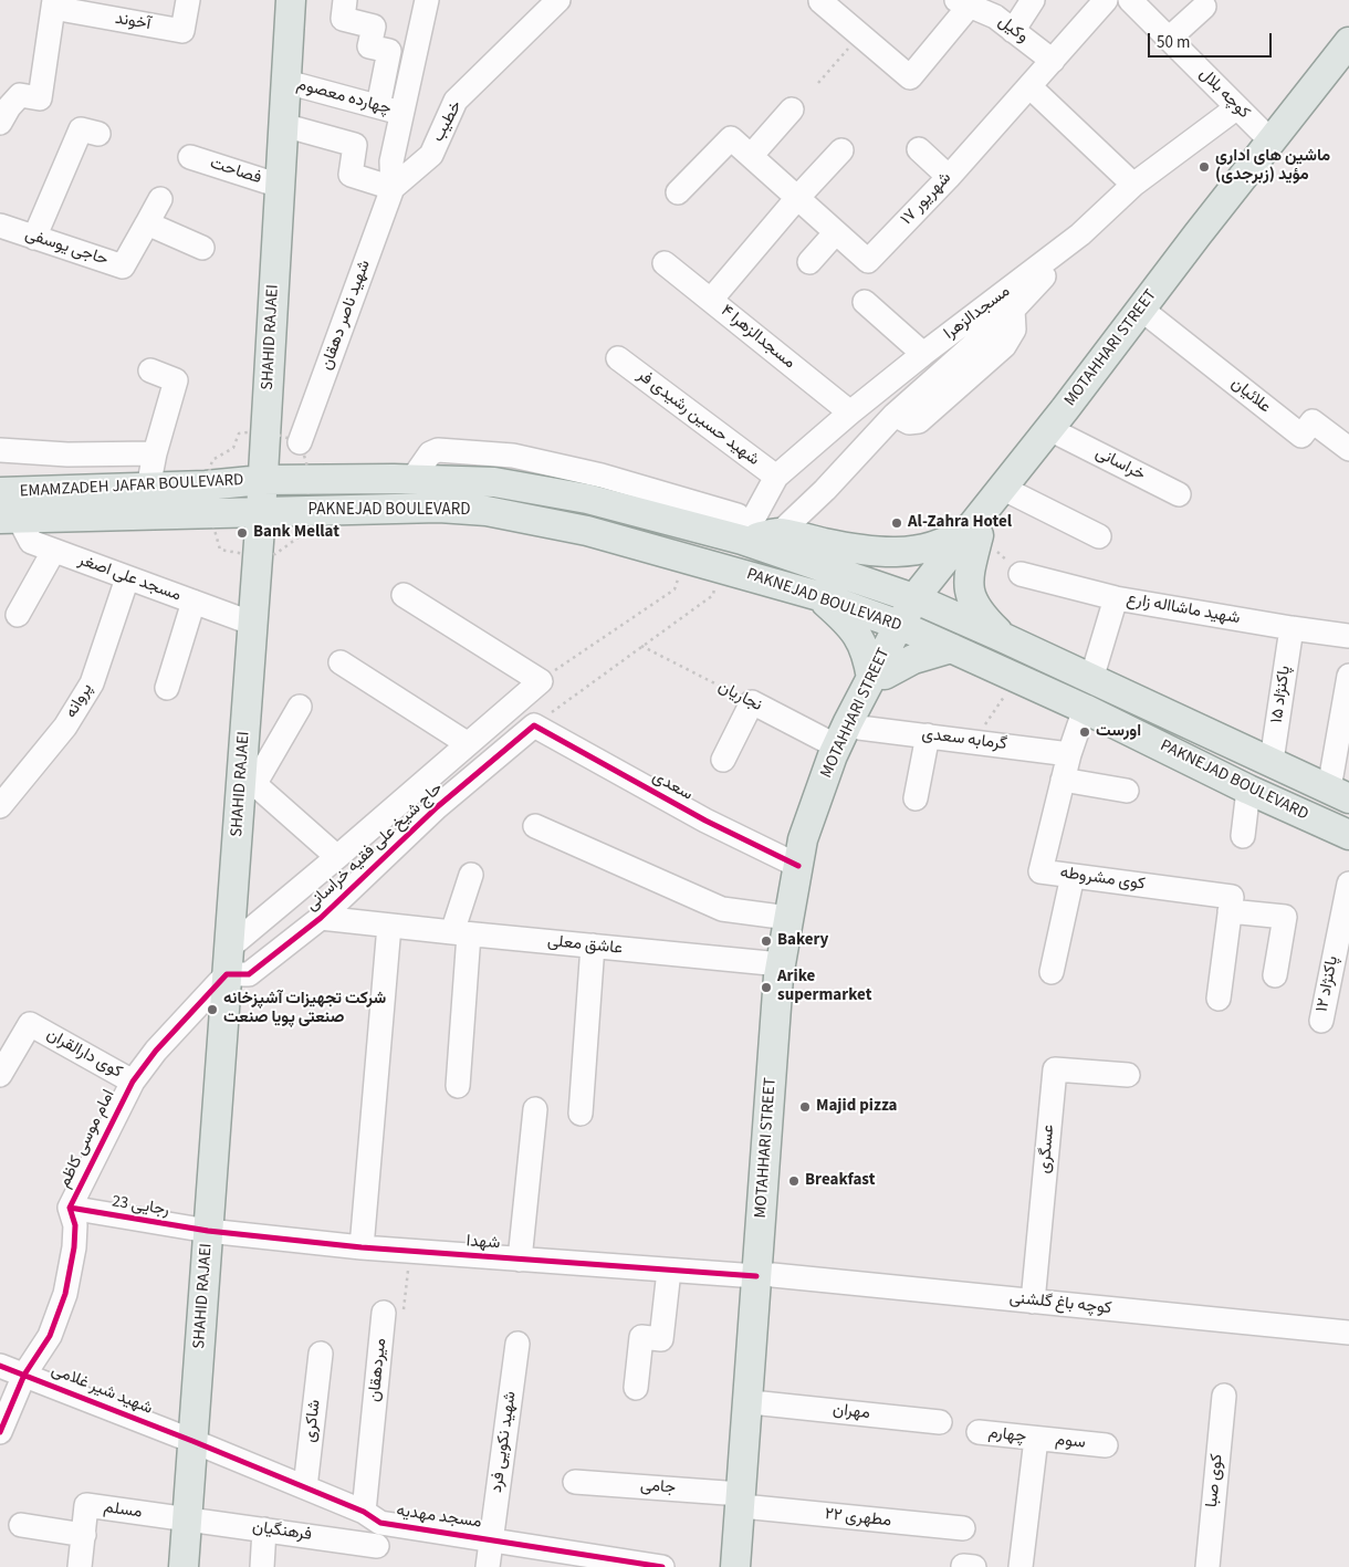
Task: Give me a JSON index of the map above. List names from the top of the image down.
{
  "streets": {
    "main road": [
      "SHAHID RAJAEI",
      "MOTAHHARI STREET",
      "EMAMZADEH JAFAR BOULEVARD",
      "PAKNEJAD BOULEVARD"
    ],
    "street": [
      "آخوند",
      "وکیل",
      "کوچه بلال",
      "چهارده معصوم",
      "خطیب",
      "فصاحت",
      "۱۷ شهریور",
      "حاجی یوسفی",
      "مسجدالزهرا",
      "شهید ناصر دهقان",
      "مسجدالزهرا ۴",
      "علائیان",
      "شهید حسین رشیدی فر",
      "خراسانی",
      "مسجد علی اصغر",
      "شهید ماشااله زارع",
      "پاکنژاد ۱۵",
      "نجاریان",
      "پروانه",
      "گرمابه سعدی",
      "سعدی",
      "حاج شیخ علی فقیه خراسانی",
      "کوی مشروطه",
      "عاشق معلی",
      "پاکنژاد ۱۲",
      "کوی دارالقران",
      "امام موسی کاظم",
      "عسگری",
      "رجایی 23",
      "شهدا",
      "کوچه باغ گلشنی",
      "میردهقان",
      "شهید شیر غلامی",
      "مهران",
      "شاکری",
      "چهارم",
      "شهید نکویی فرد",
      "سوم",
      "کوی صبا",
      "جامی",
      "مسلم",
      "مسجد مهدیه",
      "مطهری ۲۲",
      "فرهنگیان"
    ]
  },
  "crossings": [
    ["وکیل", "۱۷ شهریور"],
    ["کوچه بلال", "مسجدالزهرا"],
    ["کوچه بلال", "MOTAHHARI STREET"],
    ["چهارده معصوم", "SHAHID RAJAEI"],
    ["خطیب", "شهید ناصر دهقان"],
    ["فصاحت", "SHAHID RAJAEI"],
    ["مسجدالزهرا", "مسجدالزهرا ۴"],
    ["مسجدالزهرا", "شهید حسین رشیدی فر"],
    ["مسجدالزهرا", "PAKNEJAD BOULEVARD"],
    ["SHAHID RAJAEI", "EMAMZADEH JAFAR BOULEVARD"],
    ["SHAHID RAJAEI", "PAKNEJAD BOULEVARD"],
    ["SHAHID RAJAEI", "مسجد علی اصغر"],
    ["SHAHID RAJAEI", "حاج شیخ علی فقیه خراسانی"],
    ["SHAHID RAJAEI", "امام موسی کاظم"],
    ["SHAHID RAJAEI", "رجایی 23"],
    ["SHAHID RAJAEI", "شهدا"],
    ["SHAHID RAJAEI", "شهید شیر غلامی"],
    ["SHAHID RAJAEI", "مسلم"],
    ["SHAHID RAJAEI", "مسجد مهدیه"],
    ["SHAHID RAJAEI", "فرهنگیان"],
    ["MOTAHHARI STREET", "علائیان"],
    ["MOTAHHARI STREET", "خراسانی"],
    ["MOTAHHARI STREET", "PAKNEJAD BOULEVARD"],
    ["MOTAHHARI STREET", "نجاریان"],
    ["MOTAHHARI STREET", "گرمابه سعدی"],
    ["MOTAHHARI STREET", "سعدی"],
    ["MOTAHHARI STREET", "عاشق معلی"],
    ["MOTAHHARI STREET", "شهدا"],
    ["MOTAHHARI STREET", "کوچه باغ گلشنی"],
    ["MOTAHHARI STREET", "مهران"],
    ["MOTAHHARI STREET", "جامی"],
    ["MOTAHHARI STREET", "مطهری ۲۲"],
    ["EMAMZADEH JAFAR BOULEVARD", "PAKNEJAD BOULEVARD"],
    ["EMAMZADEH JAFAR BOULEVARD", "مسجد علی اصغر"],
    ["PAKNEJAD BOULEVARD", "پاکنژاد ۱۵"],
    ["PAKNEJAD BOULEVARD", "کوی مشروطه"],
    ["مسجد علی اصغر", "پروانه"],
    ["شهید ماشااله زارع", "پاکنژاد ۱۵"],
    ["گرمابه سعدی", "کوی مشروطه"],
    ["سعدی", "حاج شیخ علی فقیه خراسانی"],
    ["حاج شیخ علی فقیه خراسانی", "عاشق معلی"],
    ["حاج شیخ علی فقیه خراسانی", "امام موسی کاظم"],
    ["کوی دارالقران", "امام موسی کاظم"],
    ["امام موسی کاظم", "رجایی 23"],
    ["امام موسی کاظم", "شهید شیر غلامی"],
    ["عسگری", "کوچه باغ گلشنی"],
    ["رجایی 23", "شهدا"],
    ["شهدا", "کوچه باغ گلشنی"],
    ["میردهقان", "مسجد مهدیه"],
    ["میردهقان", "فرهنگیان"],
    ["شهید شیر غلامی", "مسجد مهدیه"],
    ["شاکری", "مسجد مهدیه"],
    ["چهارم", "سوم"],
    ["شهید نکویی فرد", "مسجد مهدیه"],
    ["جامی", "مطهری ۲۲"],
    ["مسلم", "فرهنگیان"]
  ],
  "places": [
    "ماشین های اداری مؤید (زبرجدی)",
    "Al-Zahra Hotel",
    "Bank Mellat",
    "اورست",
    "Bakery",
    "Arike supermarket",
    "شرکت تجهیزات آشپزخانه صنعتی پویا صنعت",
    "Majid pizza",
    "Breakfast"
  ],
  "scale_bar": "50 m"
}
